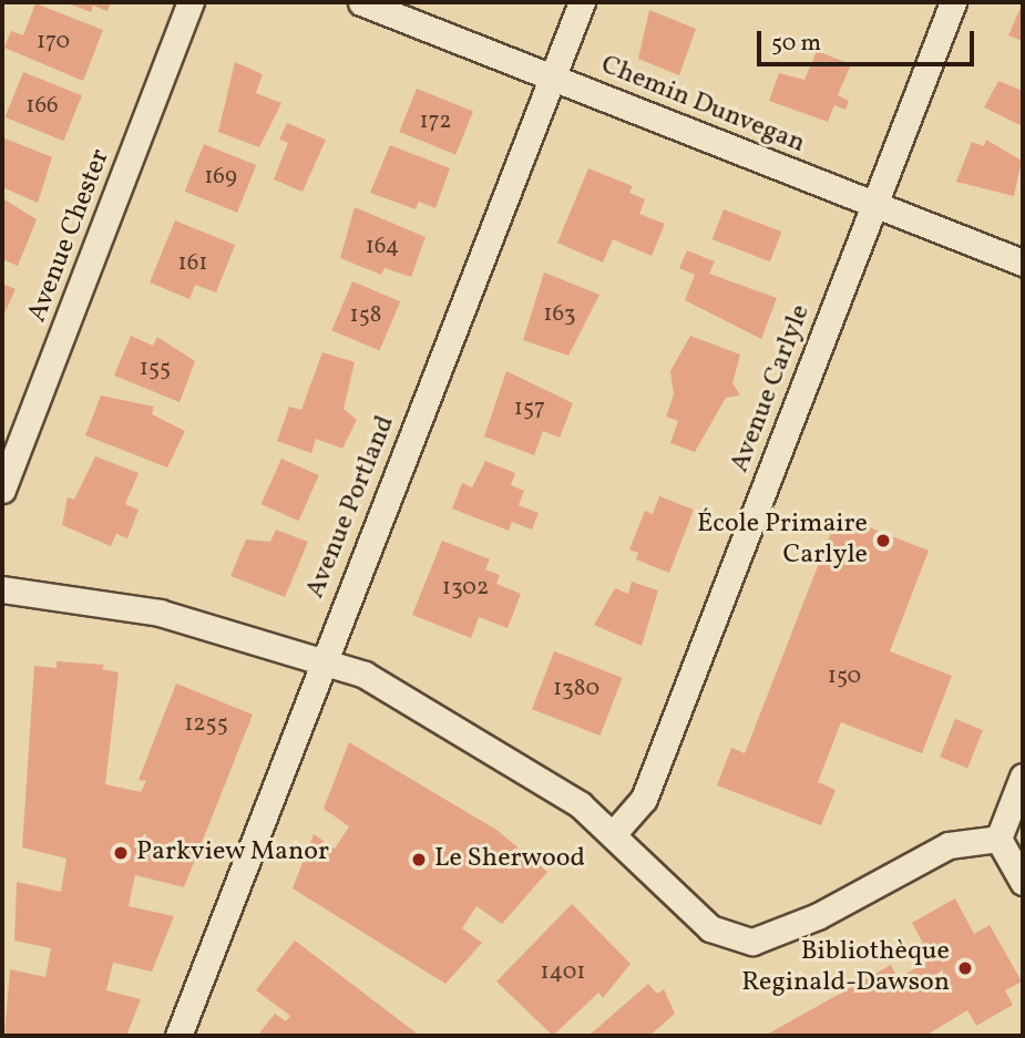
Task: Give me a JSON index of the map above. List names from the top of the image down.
{
  "streets": {
    "street": [
      "Chemin Dunvegan",
      "Avenue Chester",
      "Avenue Carlyle",
      "Avenue Portland"
    ]
  },
  "crossings": [
    ["Chemin Dunvegan", "Avenue Carlyle"],
    ["Chemin Dunvegan", "Avenue Portland"]
  ],
  "places": [
    "École Primaire Carlyle",
    "Parkview Manor",
    "Le Sherwood",
    "Bibliothèque Reginald-Dawson"
  ],
  "house_numbers": [
    "170",
    "166",
    "172",
    "169",
    "164",
    "161",
    "163",
    "158",
    "155",
    "157",
    "1302",
    "150",
    "1380",
    "1255",
    "1401"
  ],
  "scale_bar": "50 m"
}
